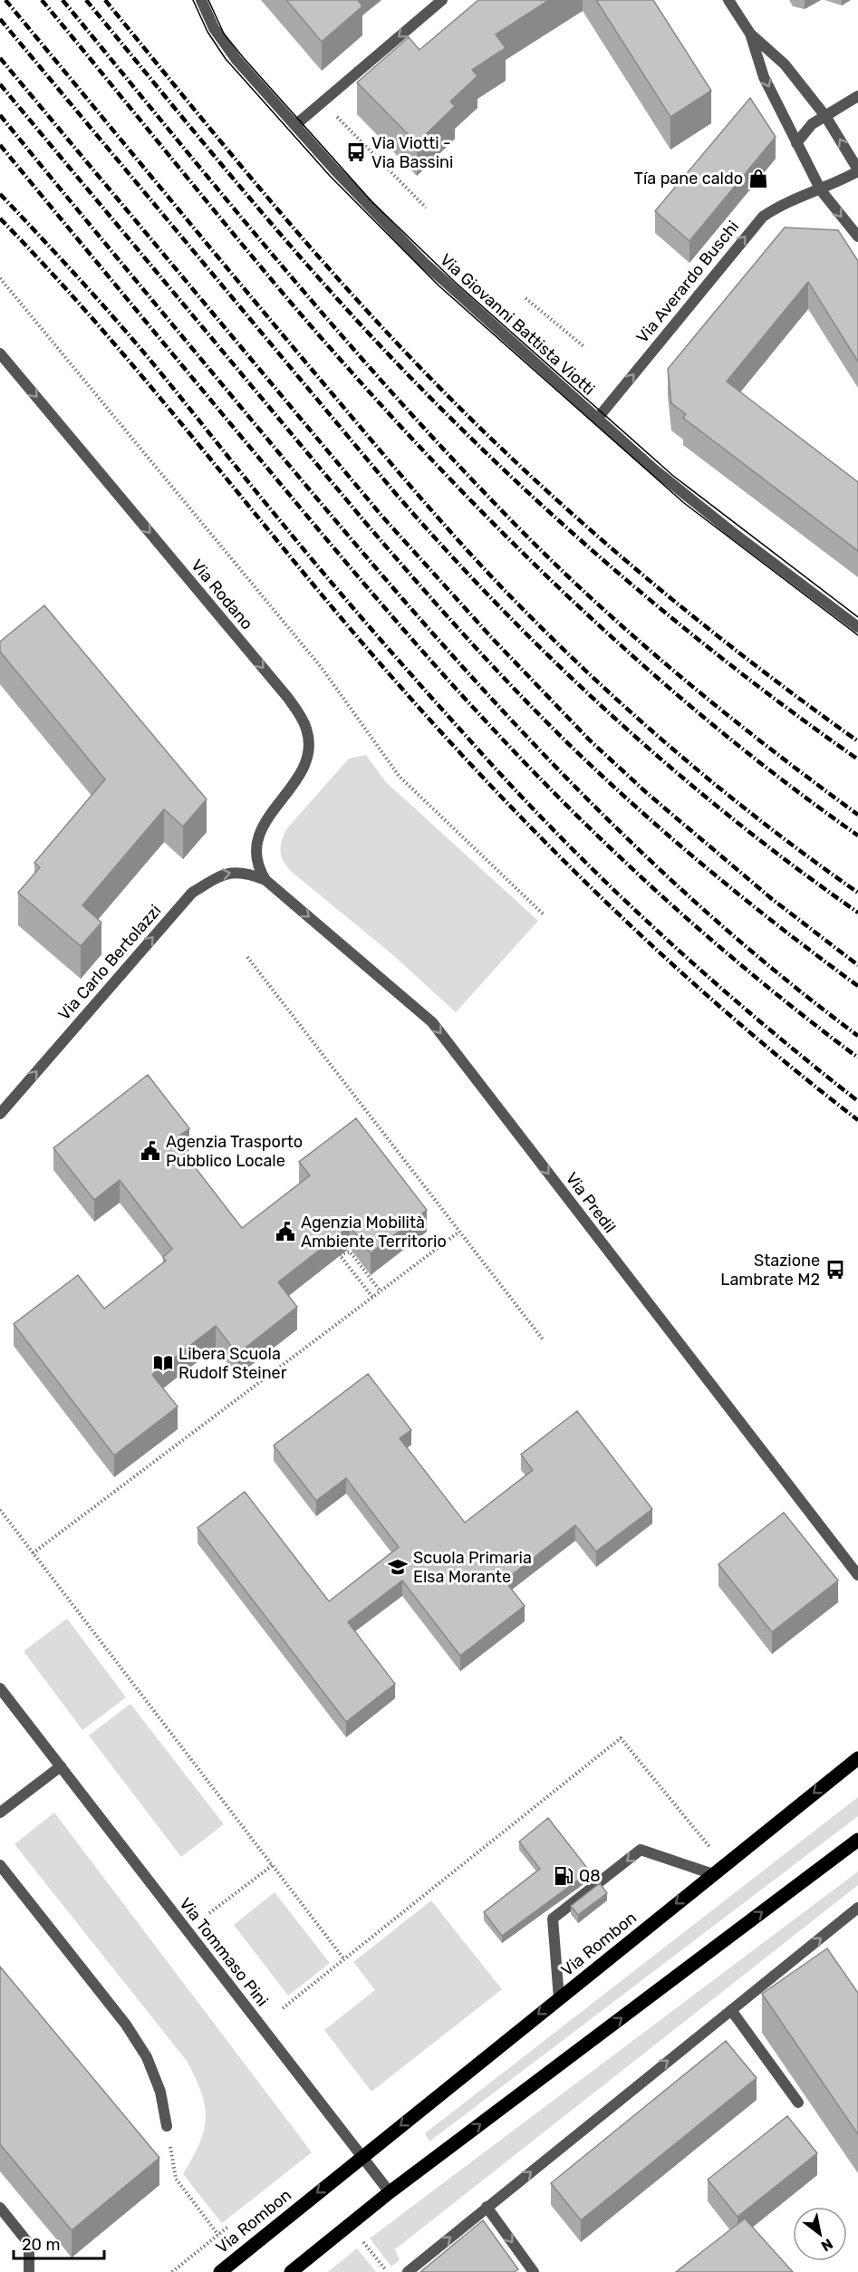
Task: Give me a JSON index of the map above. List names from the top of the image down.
{
  "streets": {
    "main road": ["Via Rombon"],
    "street": [
      "Via Averardo Buschi",
      "Via Giovanni Battista Viotti",
      "Via Rodano",
      "Via Carlo Bertolazzi",
      "Via Predil",
      "Via Tommaso Pini"
    ]
  },
  "crossings": [
    ["Via Averardo Buschi", "Via Giovanni Battista Viotti"],
    ["Via Rodano", "Via Carlo Bertolazzi"],
    ["Via Rodano", "Via Predil"],
    ["Via Carlo Bertolazzi", "Via Predil"],
    ["Via Rombon", "Via Tommaso Pini"]
  ],
  "one_way": [
    "Via Averardo Buschi",
    "Via Rodano",
    "Via Carlo Bertolazzi",
    "Via Predil"
  ],
  "places": {
    "bus stop": ["Via Viotti - Via Bassini", "Stazione Lambrate M2"],
    "shop": ["Tía pane caldo"],
    "public building": ["Agenzia Trasporto Pubblico Locale", "Agenzia Mobilità Ambiente Territorio"],
    "library": ["Libera Scuola Rudolf Steiner"],
    "school or university": ["Scuola Primaria Elsa Morante"],
    "fuel station": ["Q8"]
  },
  "scale_bar": "20 m",
  "north": "bottom right"
}
